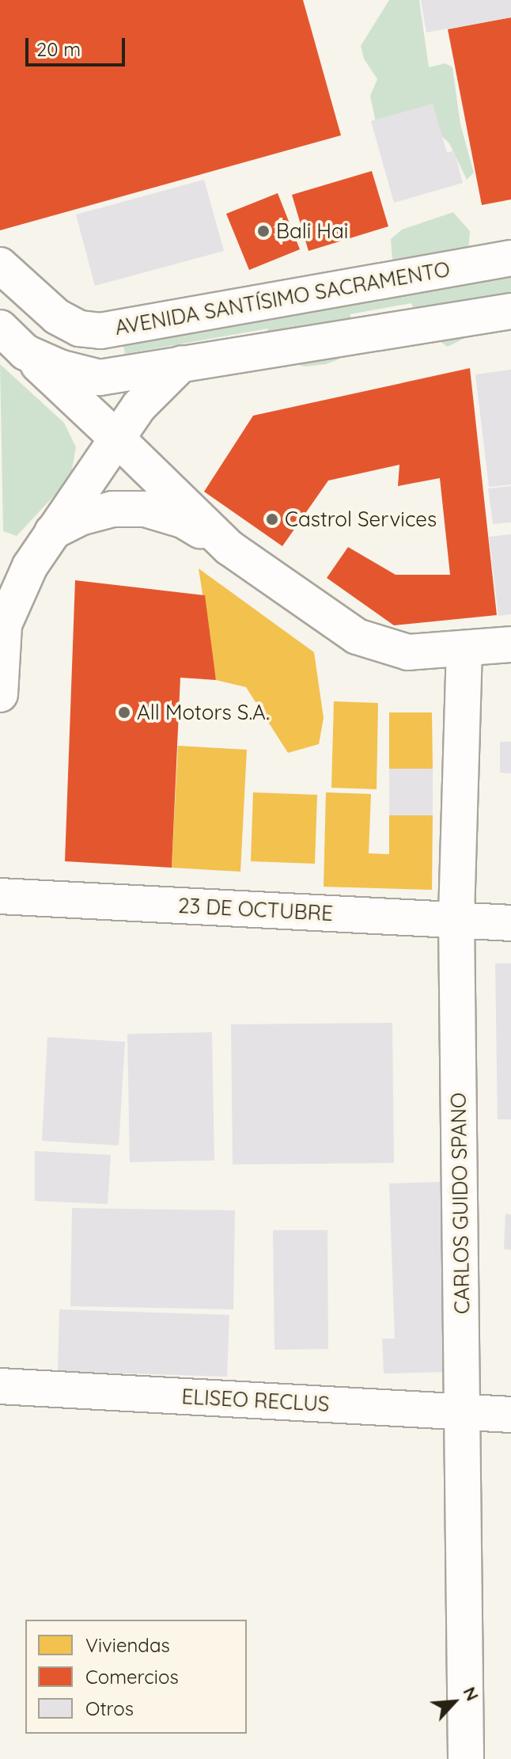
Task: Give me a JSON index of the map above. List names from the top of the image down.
{
  "streets": {
    "main road": [
      "AVENIDA SANTÍSIMO SACRAMENTO",
      "23 DE OCTUBRE",
      "CARLOS GUIDO SPANO",
      "ELISEO RECLUS"
    ]
  },
  "crossings": [
    ["23 DE OCTUBRE", "CARLOS GUIDO SPANO"],
    ["CARLOS GUIDO SPANO", "ELISEO RECLUS"]
  ],
  "places": ["Bali Hai", "Castrol Services", "All Motors S.A."],
  "legend": ["Viviendas", "Comercios", "Otros"],
  "scale_bar": "20 m",
  "north": "top right"
}
